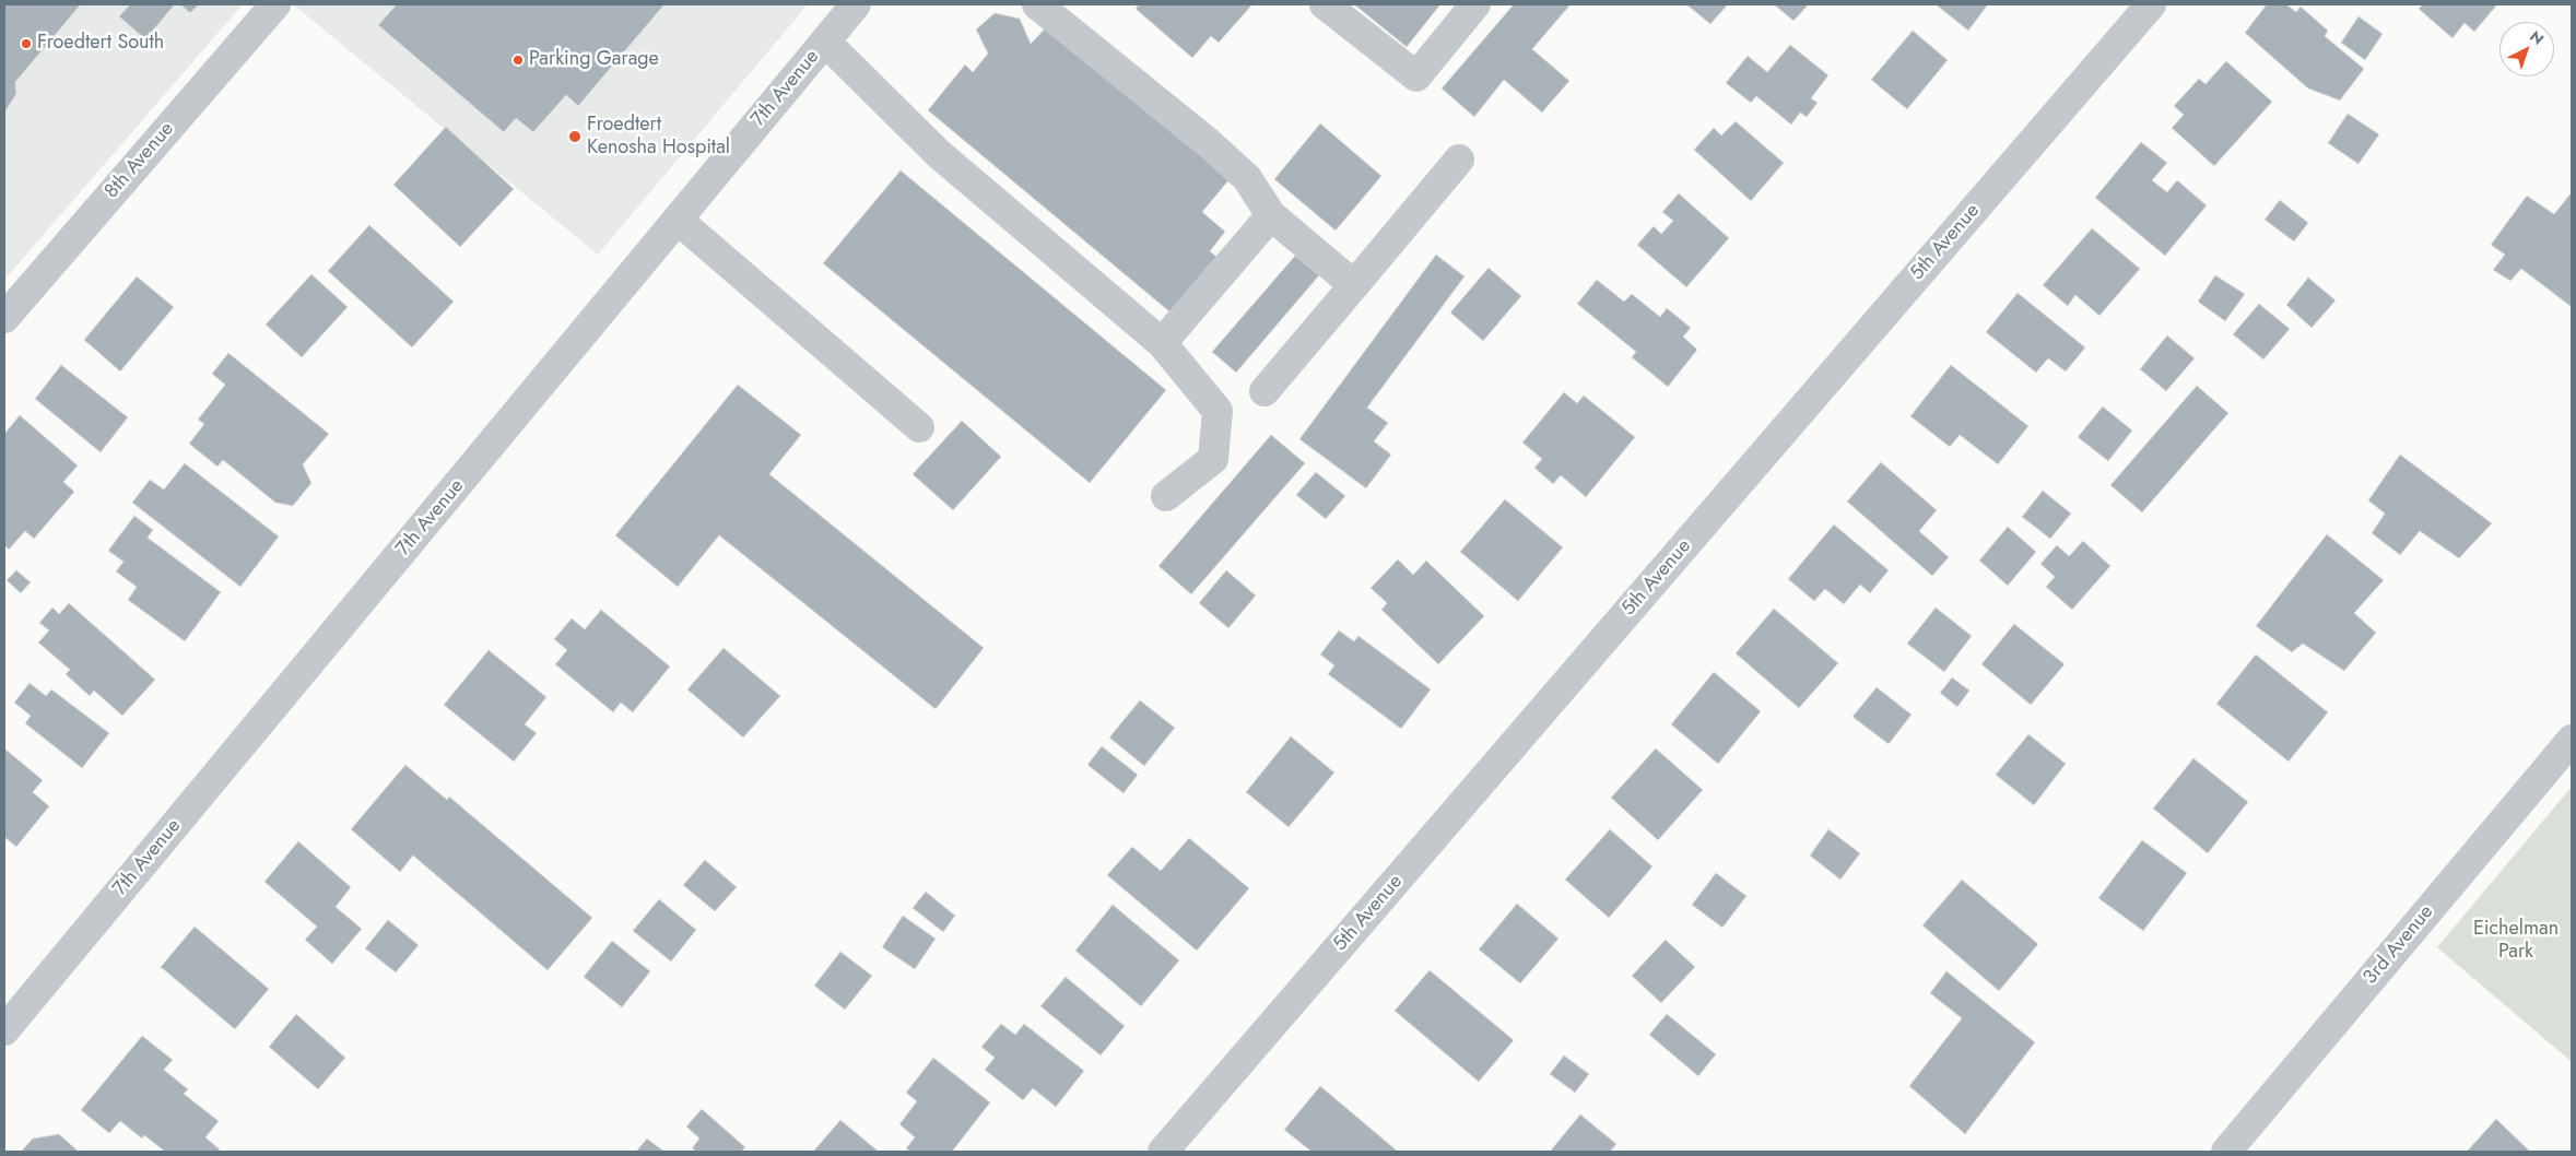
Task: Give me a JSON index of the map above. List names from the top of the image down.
{
  "streets": {
    "street": [
      "7th Avenue",
      "8th Avenue",
      "5th Avenue",
      "3rd Avenue"
    ]
  },
  "parks": ["Eichelman Park"],
  "places": ["Froedtert South", "Parking Garage", "Froedtert Kenosha Hospital"],
  "north": "top right"
}
